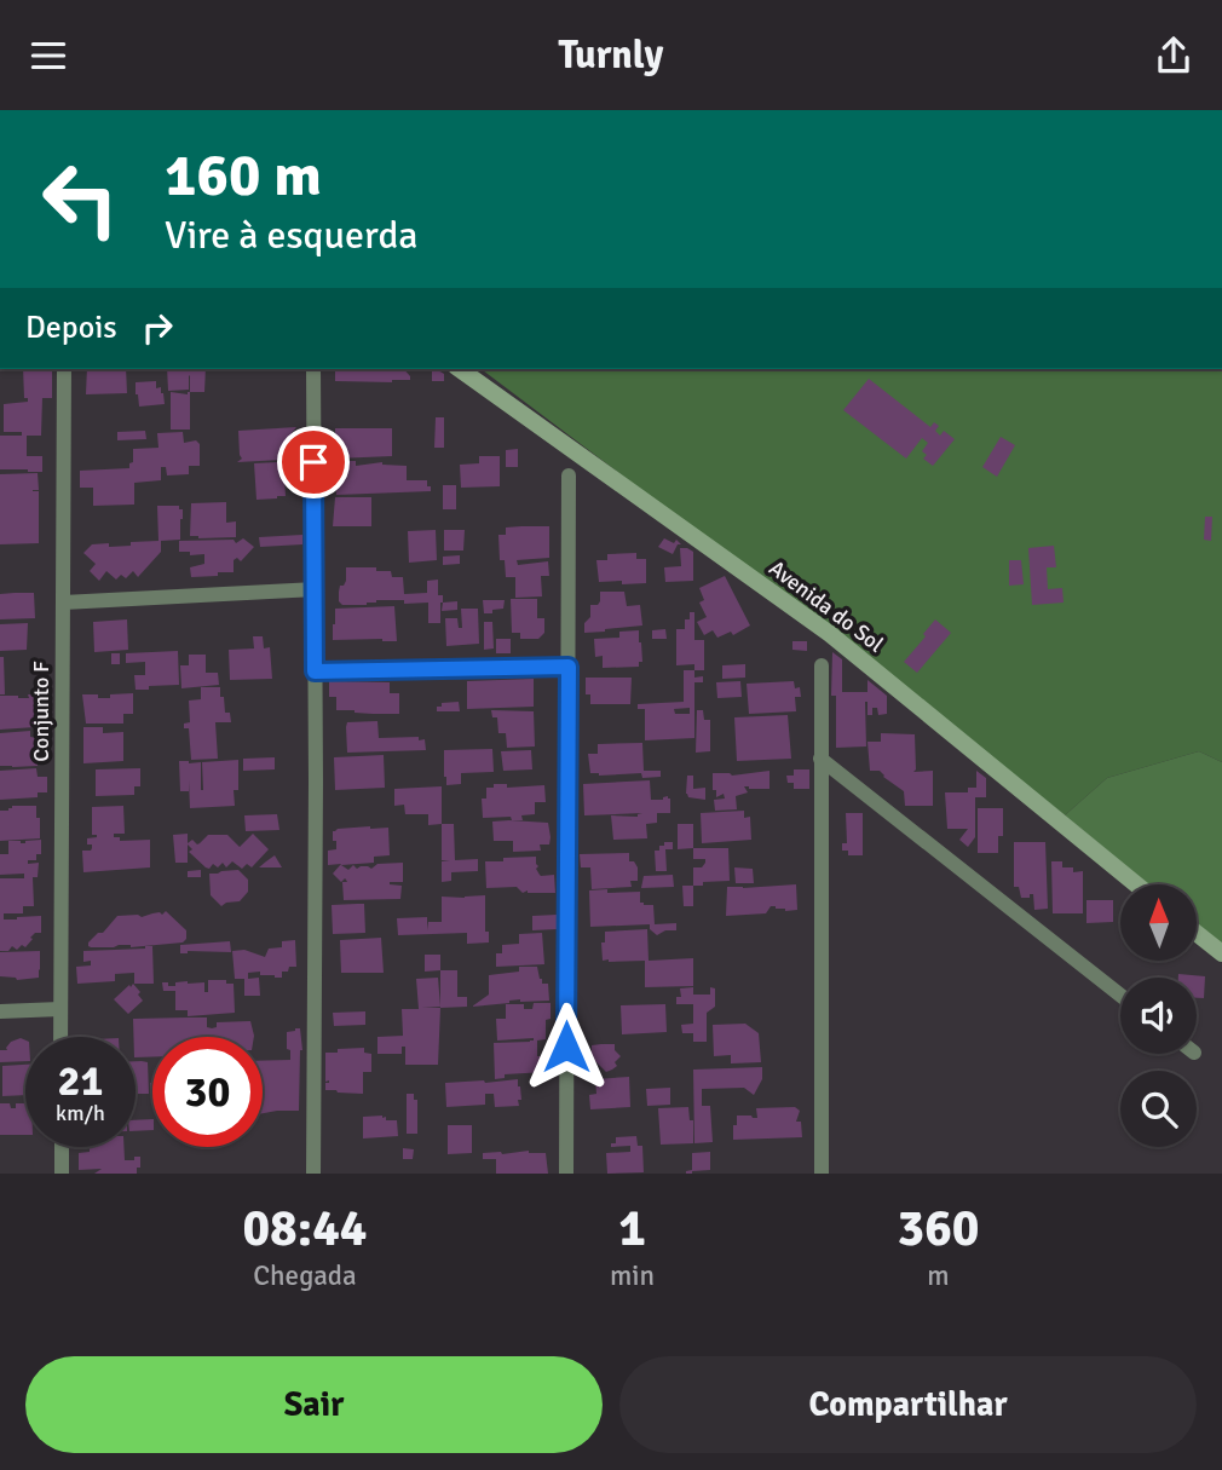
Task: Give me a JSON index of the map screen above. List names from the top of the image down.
{
  "streets": {
    "street": ["Avenida do Sol", "Conjunto F"]
  },
  "north": "top",
  "page": {
    "header": "Turnly",
    "turn": ["160 m", "Vire à esquerda"],
    "then": "Depois",
    "speed": "21 km/h",
    "limit": "30",
    "eta": [
      "08:44",
      "Chegada",
      "1",
      "min",
      "360",
      "m"
    ],
    "buttons": ["Sair", "Compartilhar"]
  }
}
